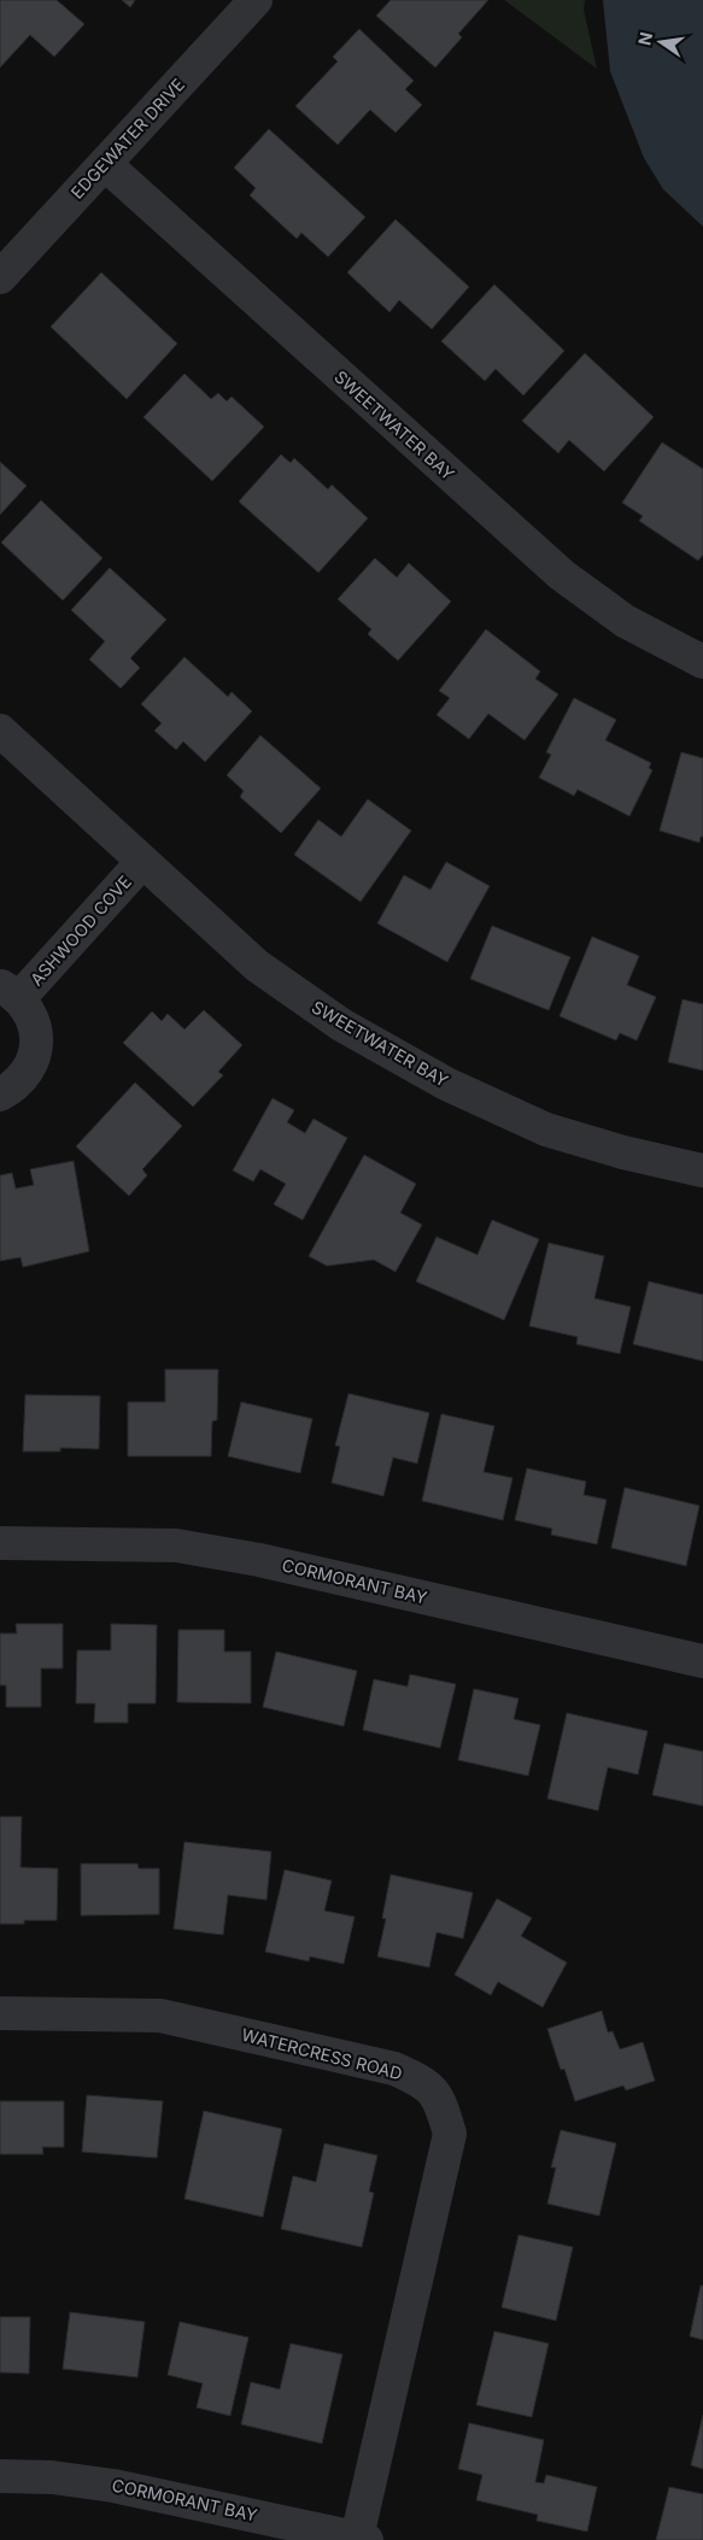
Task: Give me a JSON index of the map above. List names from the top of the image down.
{
  "streets": {
    "street": [
      "EDGEWATER DRIVE",
      "SWEETWATER BAY",
      "ASHWOOD COVE",
      "CORMORANT BAY",
      "WATERCRESS ROAD"
    ]
  },
  "crossings": [
    ["EDGEWATER DRIVE", "SWEETWATER BAY"],
    ["SWEETWATER BAY", "ASHWOOD COVE"],
    ["CORMORANT BAY", "WATERCRESS ROAD"]
  ],
  "north": "left"
}
